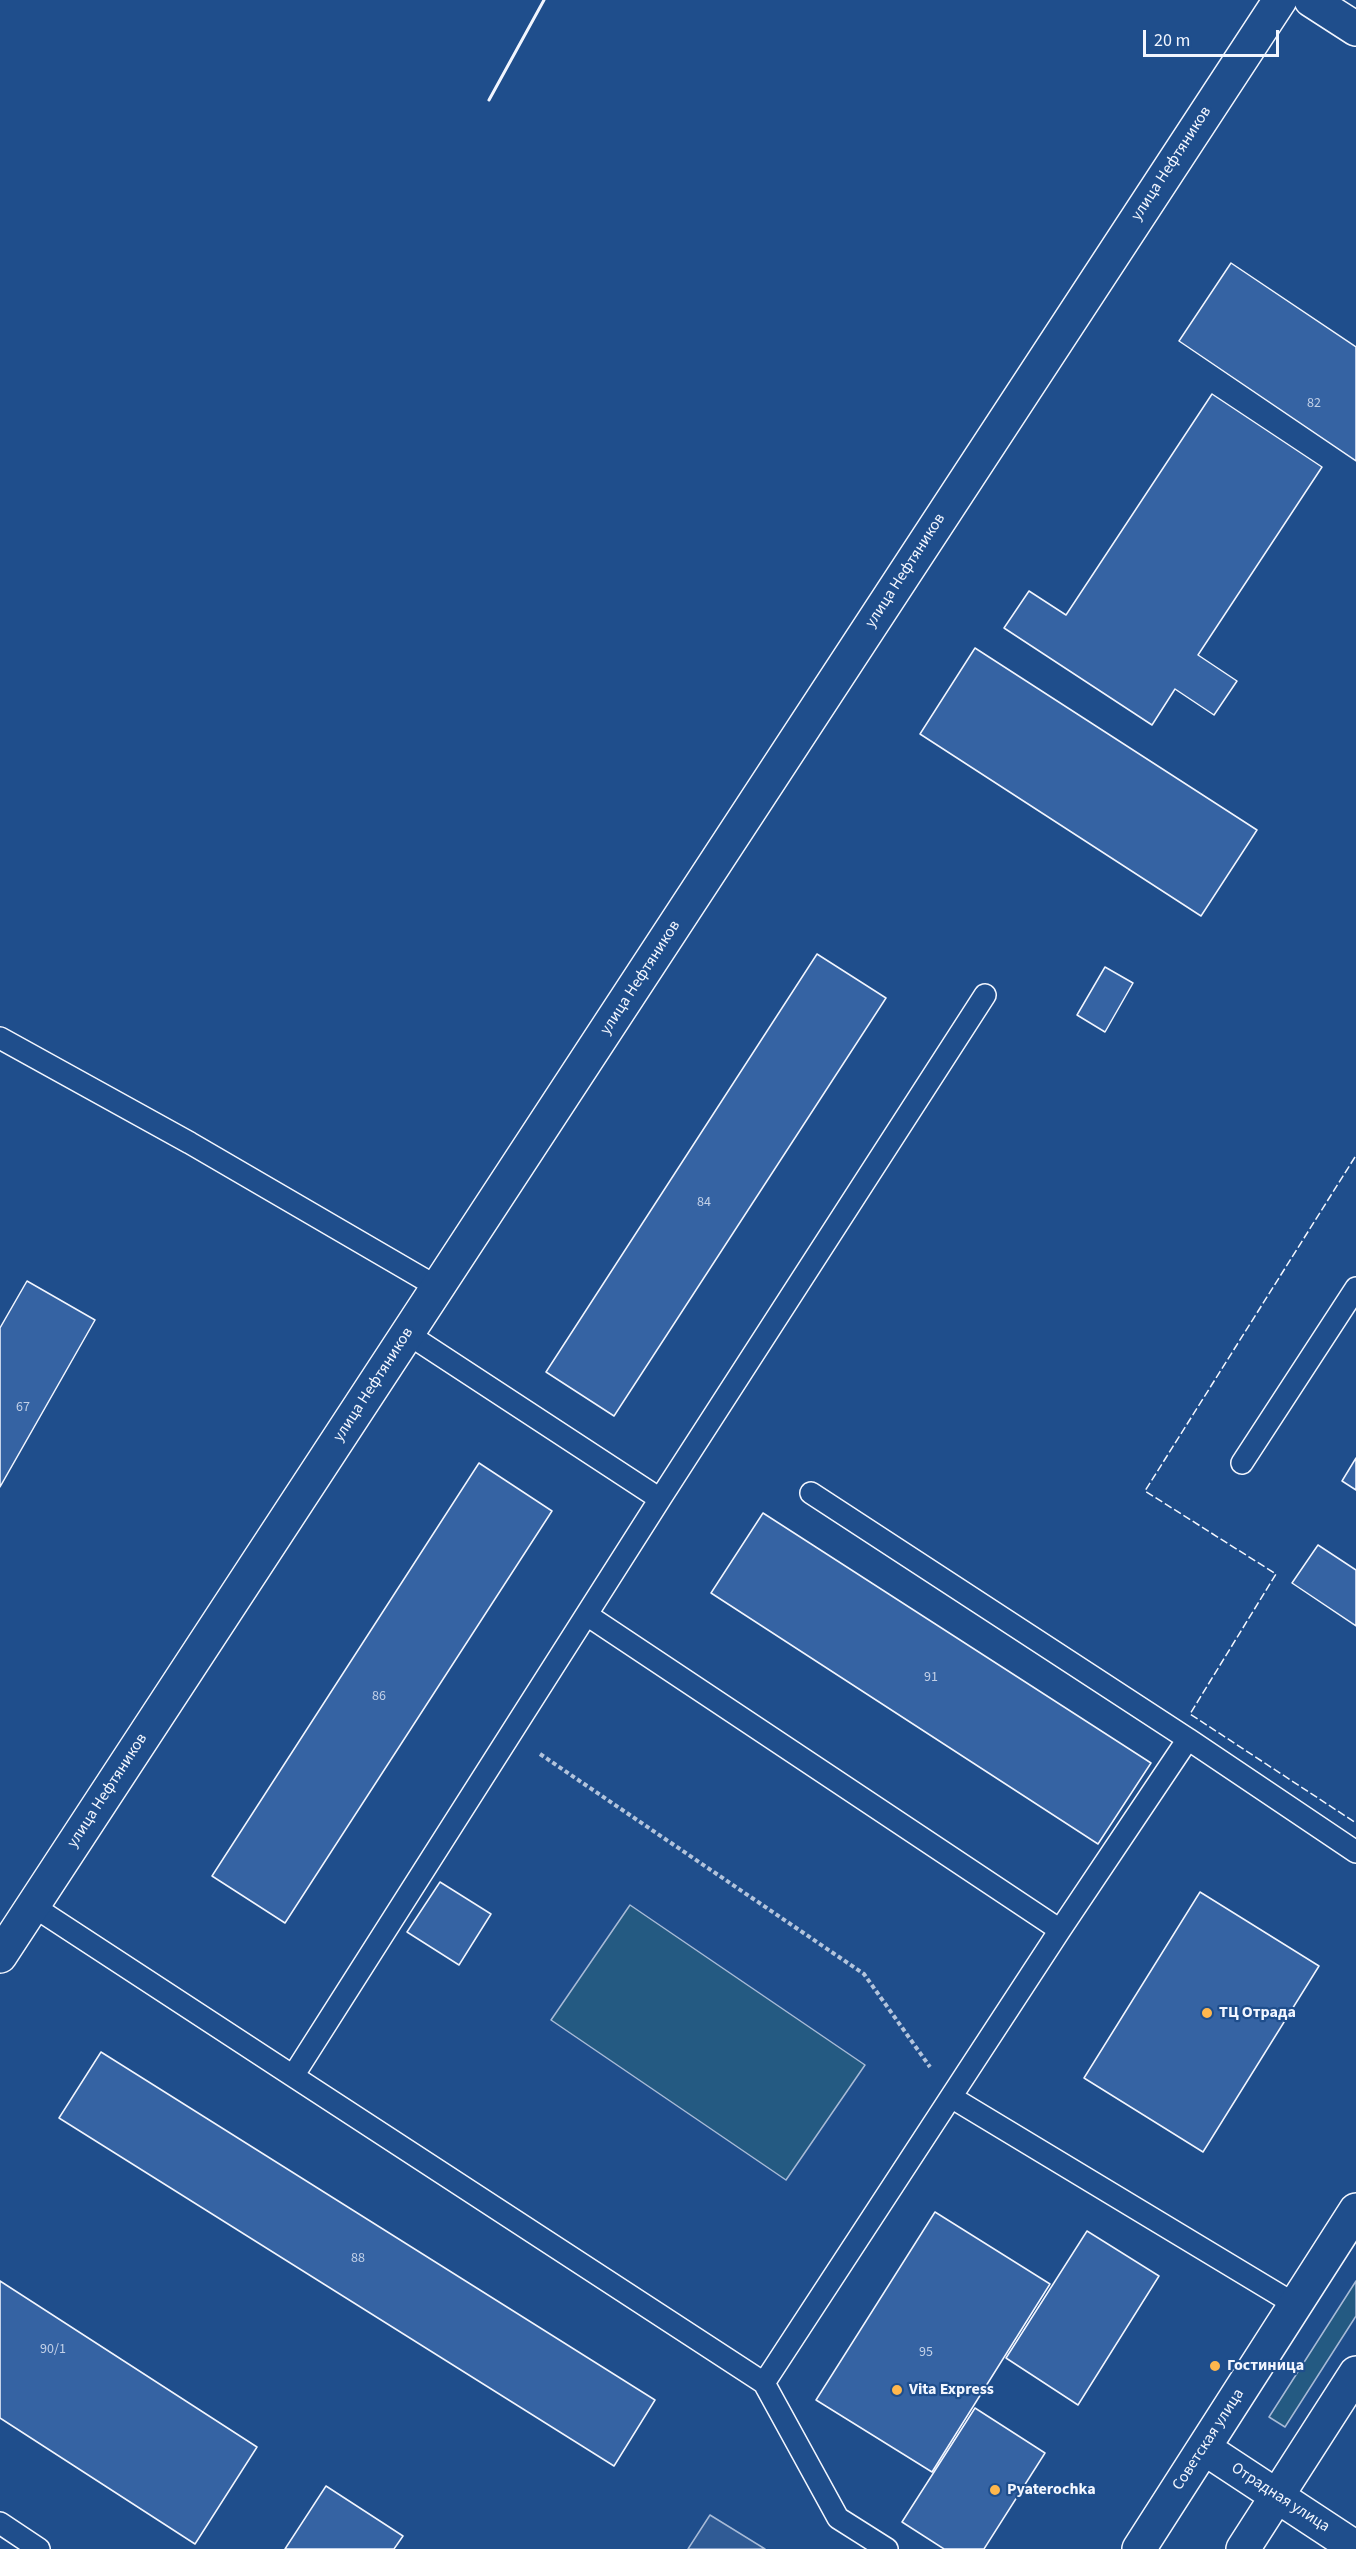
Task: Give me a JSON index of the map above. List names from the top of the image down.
{
  "streets": {
    "street": ["улица Нефтяников", "Советская улица", "Отрадная улица"]
  },
  "crossings": [
    ["Советская улица", "Отрадная улица"]
  ],
  "places": [
    "ТЦ Отрада",
    "Гостиница",
    "Vita Express",
    "Pyaterochka"
  ],
  "house_numbers": [
    "82",
    "84",
    "67",
    "91",
    "86",
    "88",
    "90/1",
    "95"
  ],
  "scale_bar": "20 m"
}
